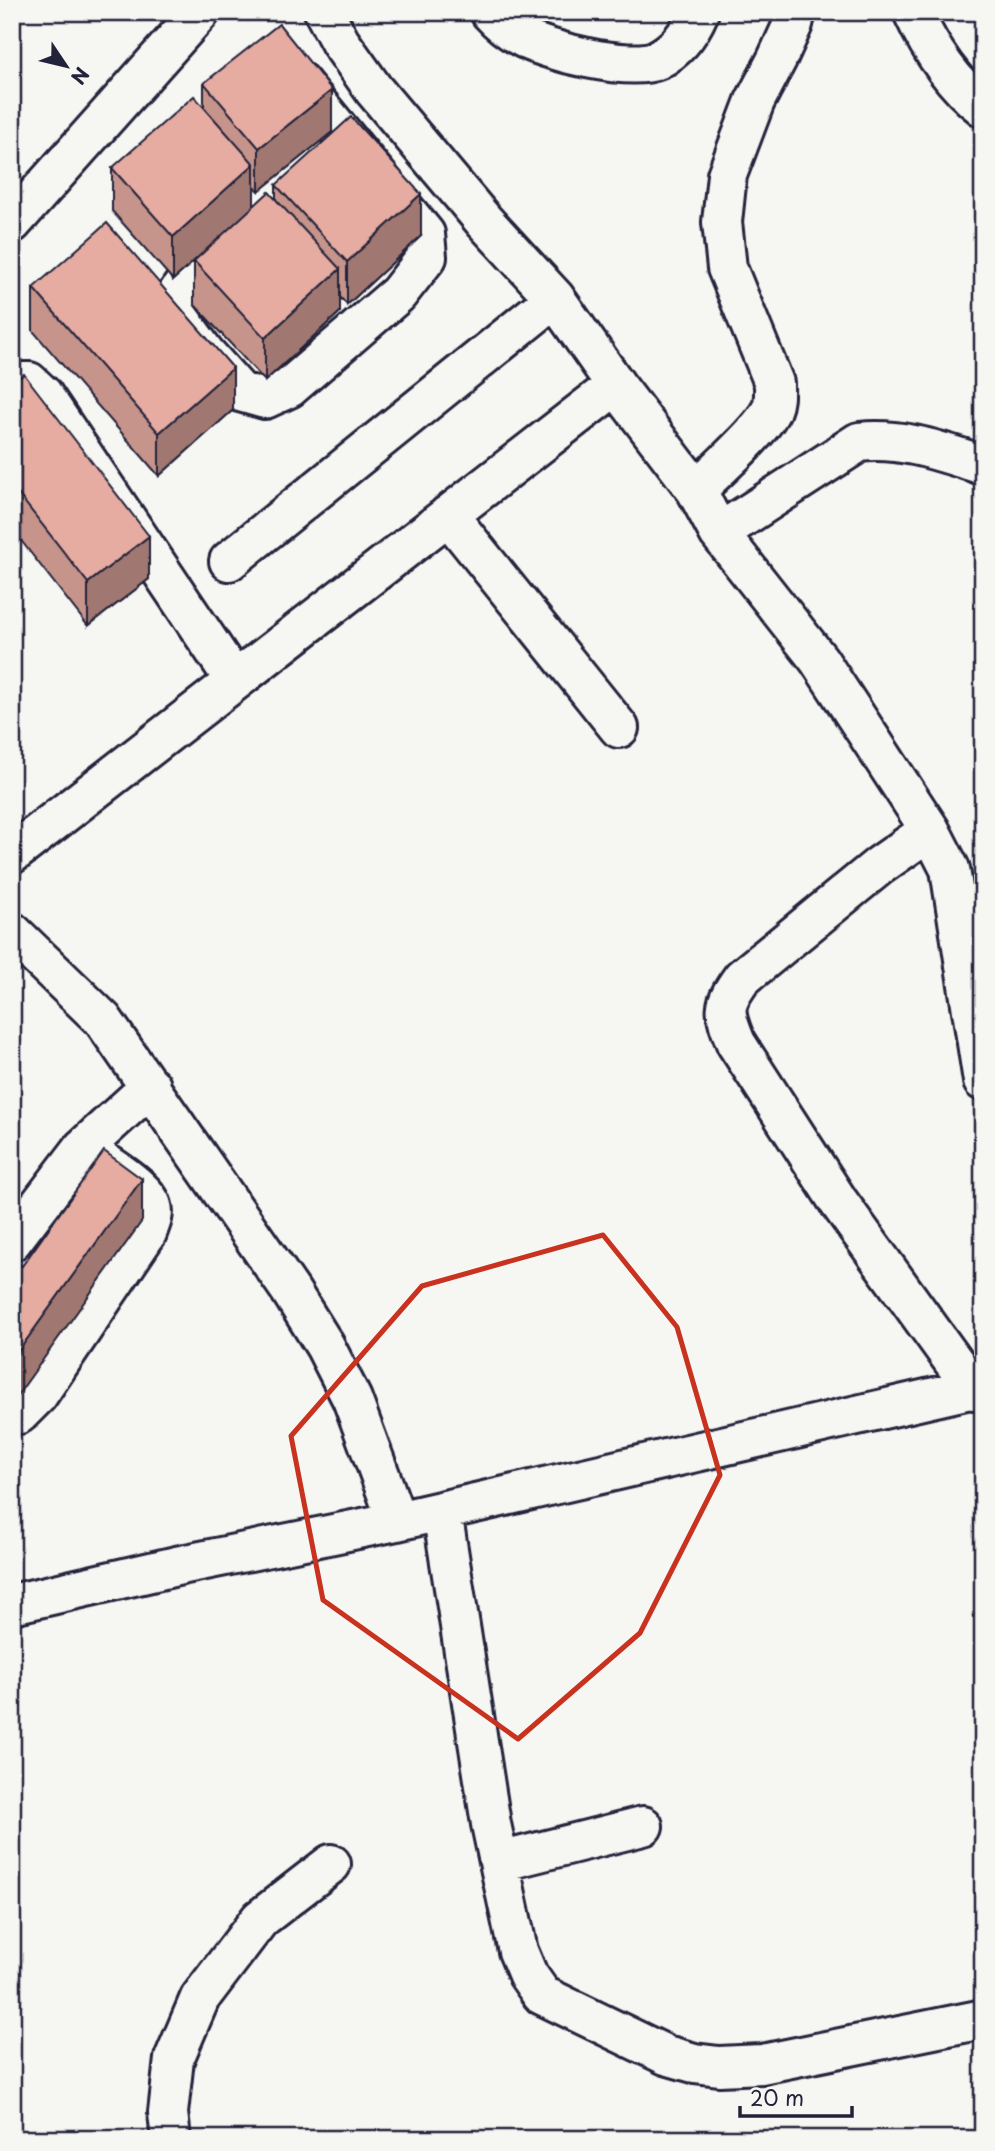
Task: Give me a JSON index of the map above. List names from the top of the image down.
{
  "scale_bar": "20 m",
  "north": "bottom right"
}
